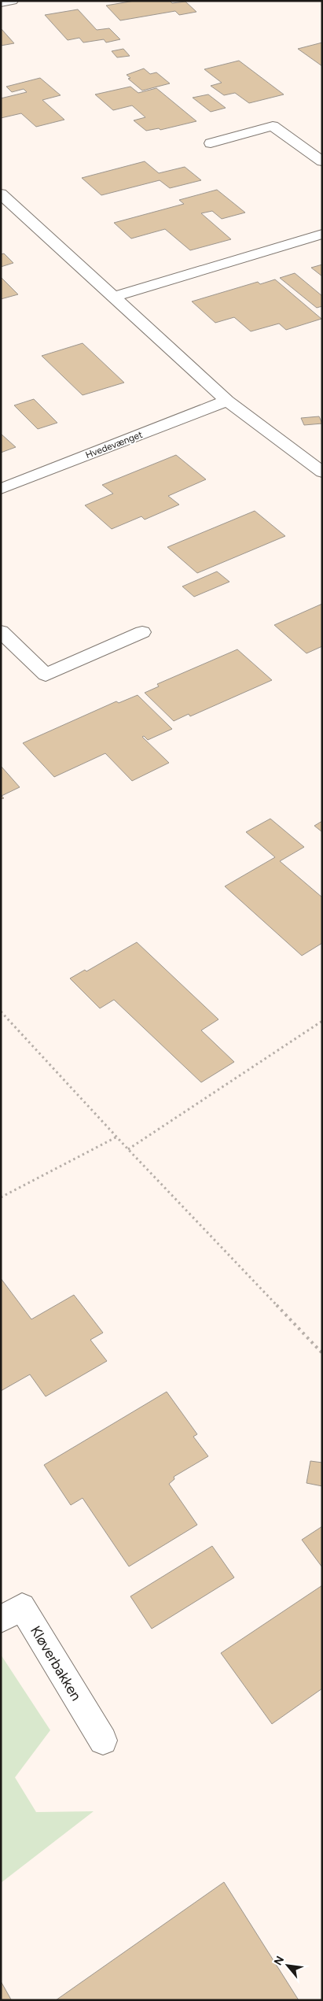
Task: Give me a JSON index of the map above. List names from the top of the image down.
{
  "streets": {
    "street": ["Hvedevænget", "Kløverbakken"]
  },
  "north": "top left"
}
